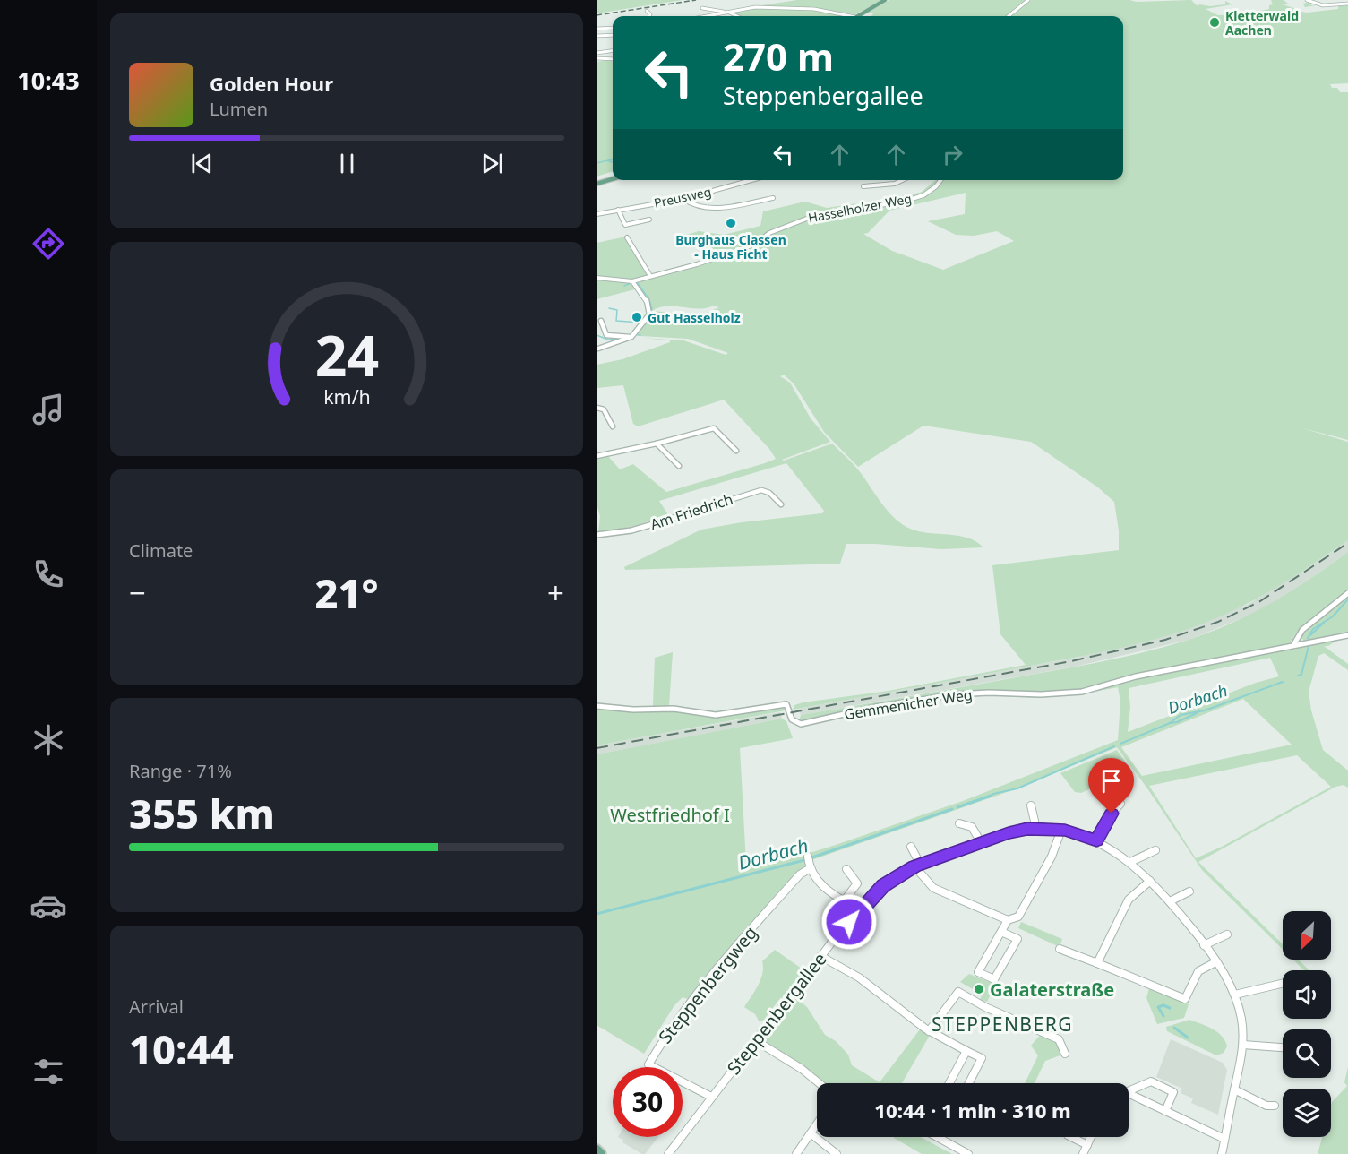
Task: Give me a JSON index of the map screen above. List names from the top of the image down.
{
  "streets": {
    "street": [
      "Preusweg",
      "Hasselholzer Weg",
      "Am Friedrich",
      "Gemmenicher Weg",
      "Steppenbergweg",
      "Steppenbergallee"
    ]
  },
  "crossings": [
    ["Steppenbergweg", "Steppenbergallee"]
  ],
  "districts": ["STEPPENBERG"],
  "water": ["Dorbach"],
  "parks": ["Westfriedhof I"],
  "places": [
    "Kletterwald Aachen",
    "Burghaus Classen - Haus Ficht",
    "Gut Hasselholz",
    "Galaterstraße"
  ],
  "north": "bottom left",
  "page": {
    "tabs": "10:43",
    "turn": ["270 m", "Steppenbergallee"],
    "song": ["Golden Hour", "Lumen"],
    "tile": [
      "Climate",
      ["Range · 71%", "355 km"],
      ["Arrival", "10:44"]
    ],
    "heat": ["−", "21°", "+"],
    "limit": "30",
    "trip": "10:44 · 1 min · 310 m",
    "gauge": ["24", "km/h"]
  }
}
